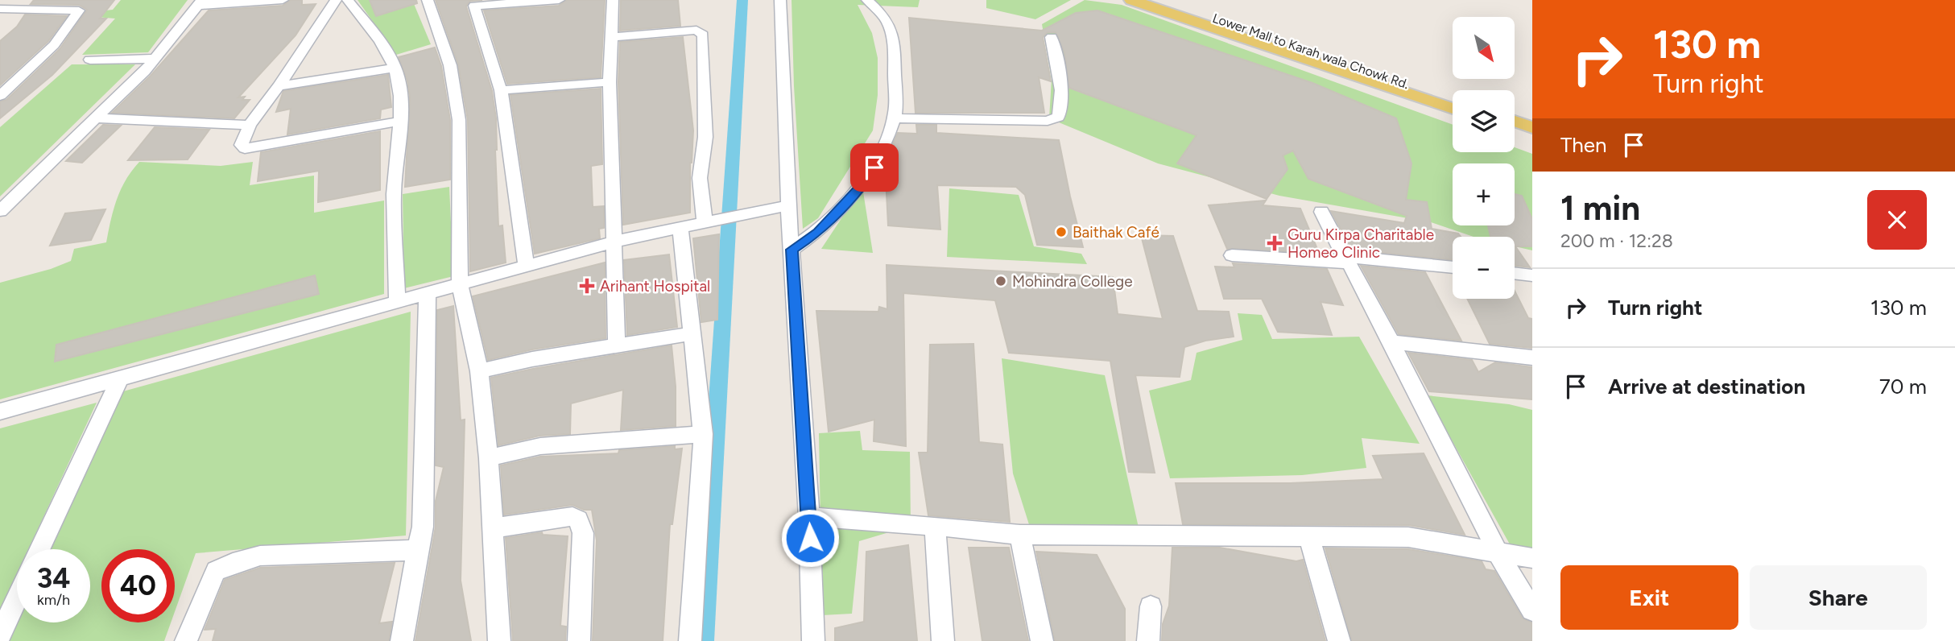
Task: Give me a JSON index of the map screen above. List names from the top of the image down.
{
  "streets": {
    "main road": ["Lower Mall to Karah wala Chowk Rd."]
  },
  "places": {
    "other": ["Baithak Café", "Mohindra College"],
    "health": ["Guru Kirpa Charitable Homeo Clinic", "Arihant Hospital"]
  },
  "north": "bottom right",
  "page": {
    "turn": ["130 m", "Turn right"],
    "map_buttons": ["+", "−"],
    "then": "Then",
    "heading": ["1 min", "200 m · 12:28"],
    "list": [
      {
        "name": "Turn right",
        "value": "130 m"
      },
      {
        "name": "Arrive at destination",
        "value": "70 m"
      }
    ],
    "speed": "34 km/h",
    "limit": "40",
    "buttons": ["Exit", "Share"]
  }
}
